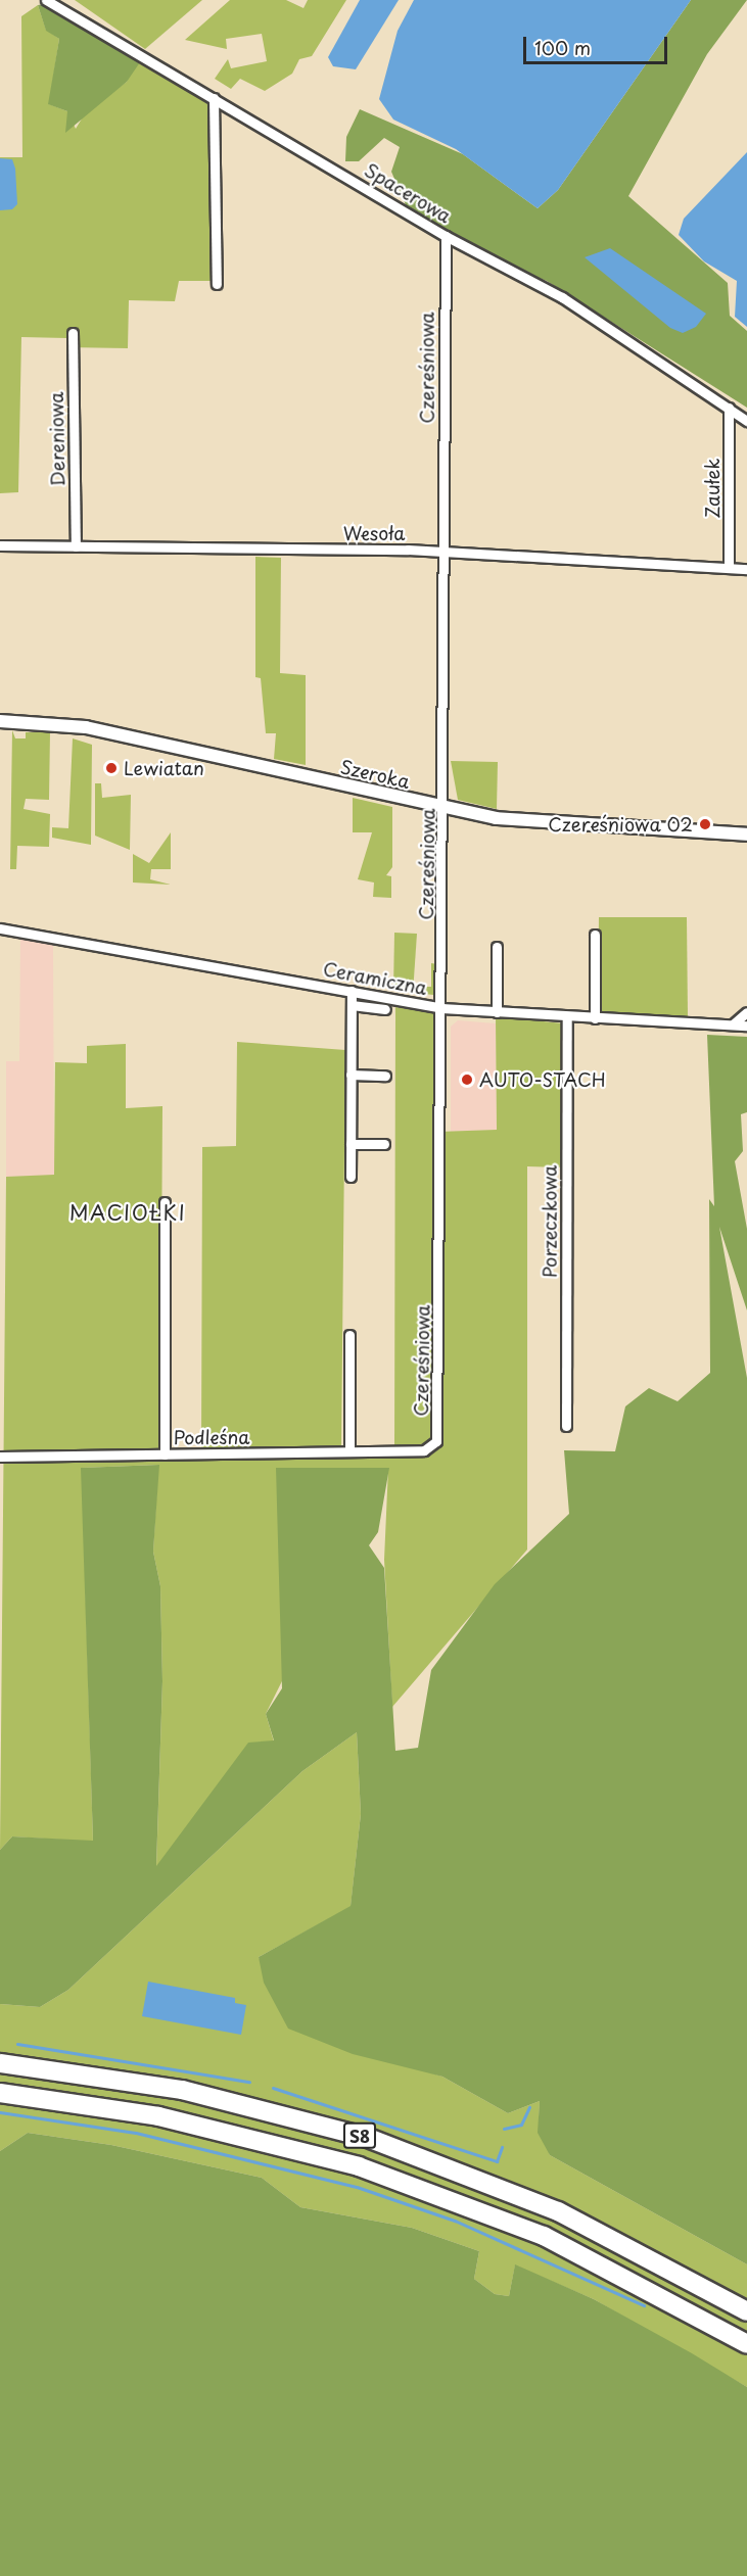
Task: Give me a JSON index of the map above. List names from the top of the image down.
{
  "streets": {
    "highway": ["S8"],
    "street": [
      "Spacerowa",
      "Czereśniowa",
      "Dereniowa",
      "Zaułek",
      "Wesoła",
      "Szeroka",
      "Ceramiczna",
      "Porzeczkowa",
      "Podleśna"
    ]
  },
  "crossings": [
    ["Spacerowa", "Czereśniowa"],
    ["Spacerowa", "Zaułek"],
    ["Czereśniowa", "Wesoła"],
    ["Czereśniowa", "Szeroka"],
    ["Czereśniowa", "Ceramiczna"],
    ["Czereśniowa", "Podleśna"],
    ["Dereniowa", "Wesoła"],
    ["Zaułek", "Wesoła"],
    ["Ceramiczna", "Porzeczkowa"]
  ],
  "districts": ["MACIOŁKI"],
  "places": ["Lewiatan", "Czereśniowa 02", "AUTO-STACH"],
  "scale_bar": "100 m"
}
